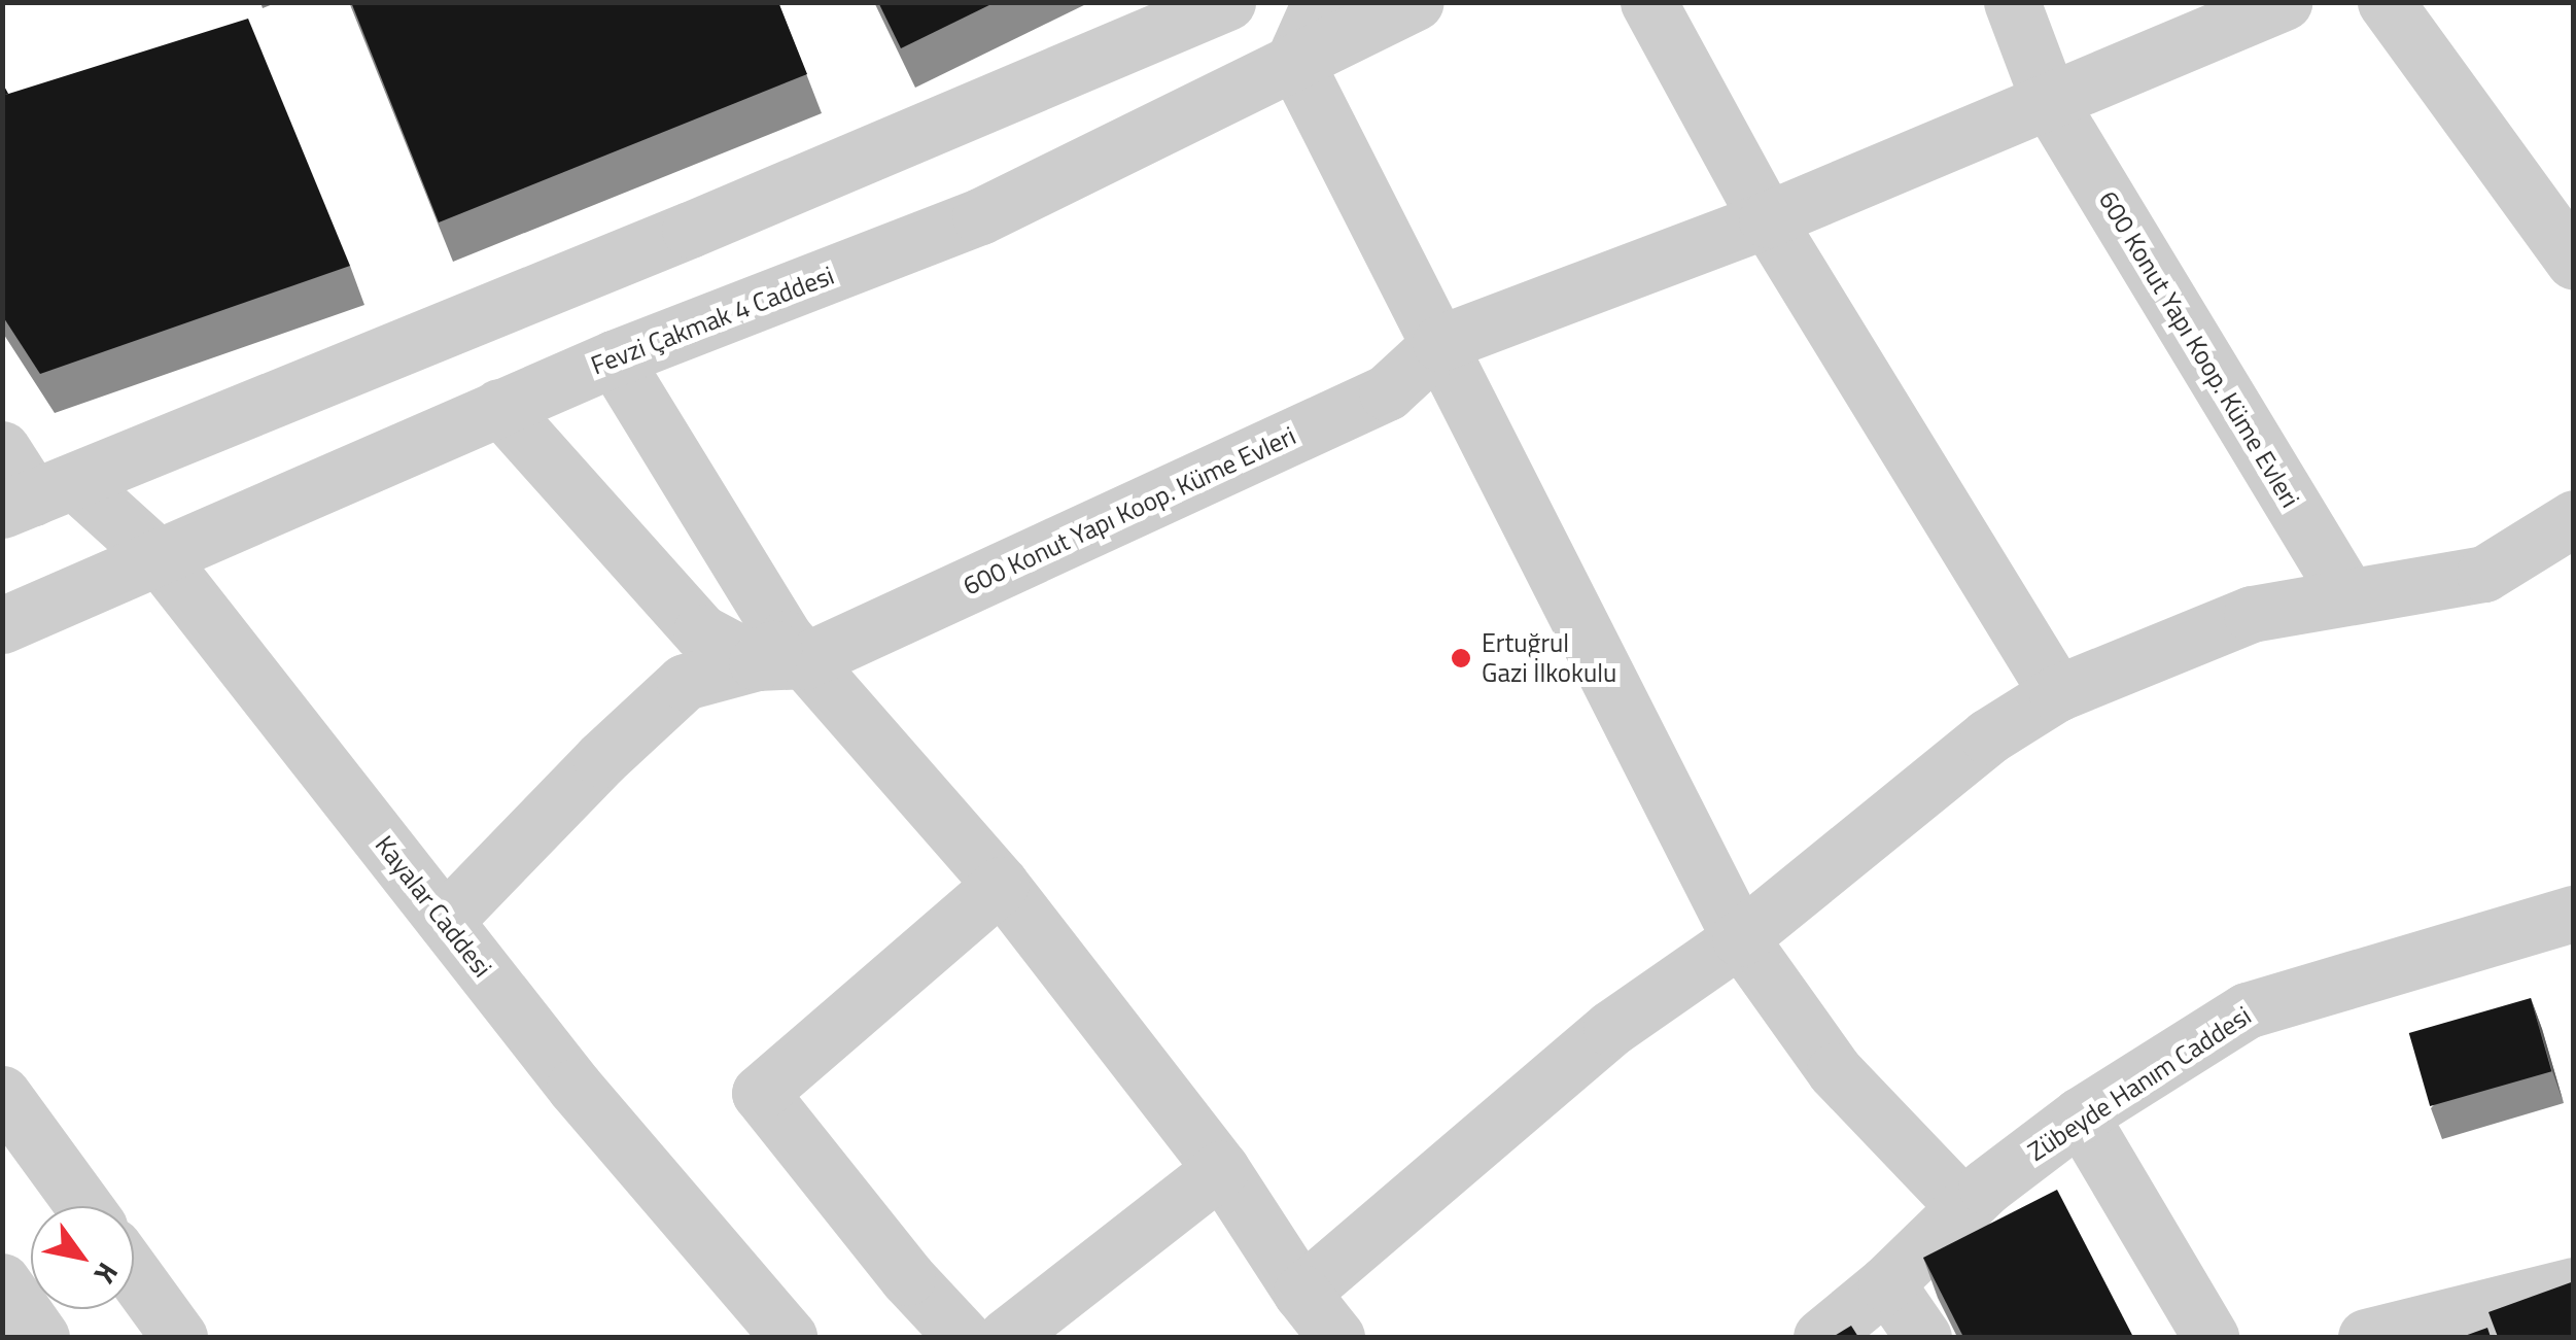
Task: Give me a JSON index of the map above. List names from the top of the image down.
{
  "streets": {
    "street": [
      "Fevzi Çakmak 4 Caddesi",
      "600 Konut Yapı Koop. Küme Evleri",
      "Kayalar Caddesi",
      "Zübeyde Hanım Caddesi"
    ]
  },
  "crossings": [
    ["Fevzi Çakmak 4 Caddesi", "Kayalar Caddesi"],
    ["600 Konut Yapı Koop. Küme Evleri", "Kayalar Caddesi"]
  ],
  "places": ["Ertuğrul Gazi İlkokulu"],
  "north": "bottom right"
}
